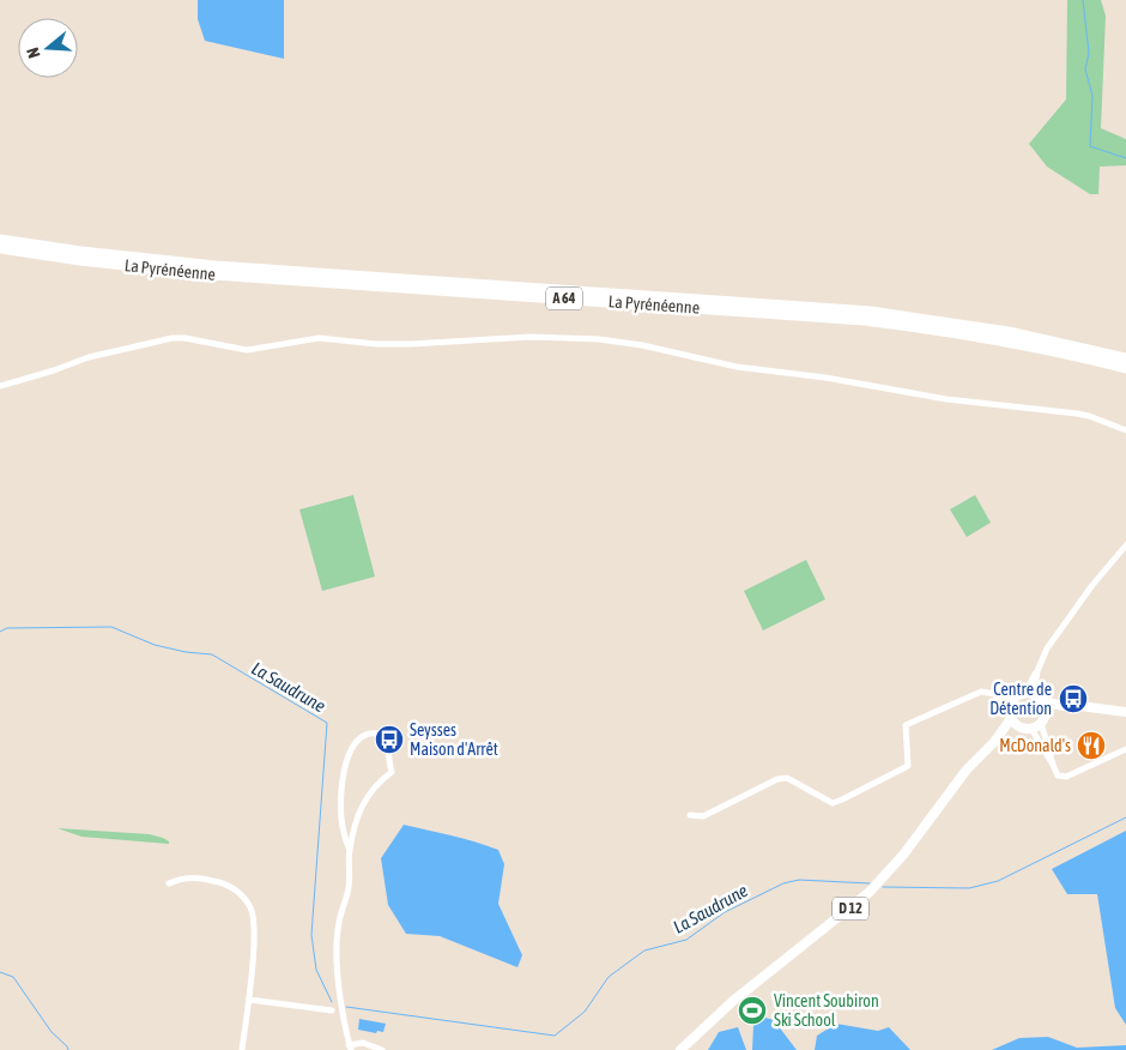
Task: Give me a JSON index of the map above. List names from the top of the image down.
{
  "streets": {
    "highway": ["La Pyrénéenne", "A 64"],
    "main road": ["D 12"]
  },
  "water": ["La Saudrune"],
  "places": {
    "bus stop": ["Centre de Détention", "Seysses Maison d'Arrêt"],
    "restaurant": ["McDonald's"],
    "sports": ["Vincent Soubiron Ski School"]
  },
  "north": "left"
}
